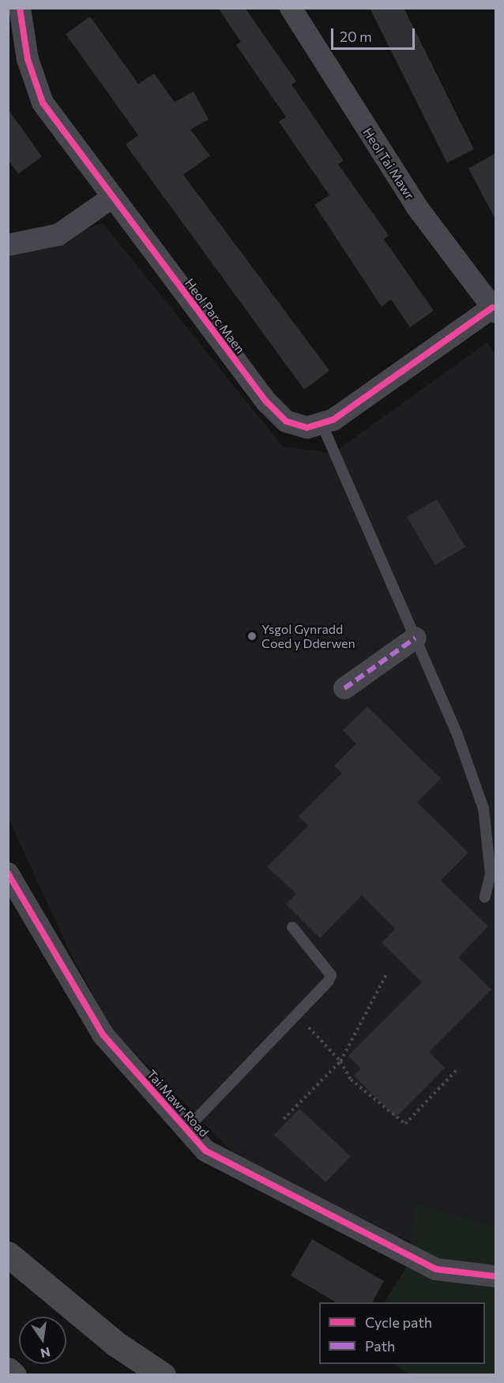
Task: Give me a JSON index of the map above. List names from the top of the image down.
{
  "streets": {
    "street": ["Heol Tai Mawr", "Heol Parc Maen", "Tai Mawr Road"]
  },
  "places": ["Ysgol Gynradd Coed y Dderwen"],
  "legend": ["Cycle path", "Path"],
  "scale_bar": "20 m",
  "north": "bottom"
}
